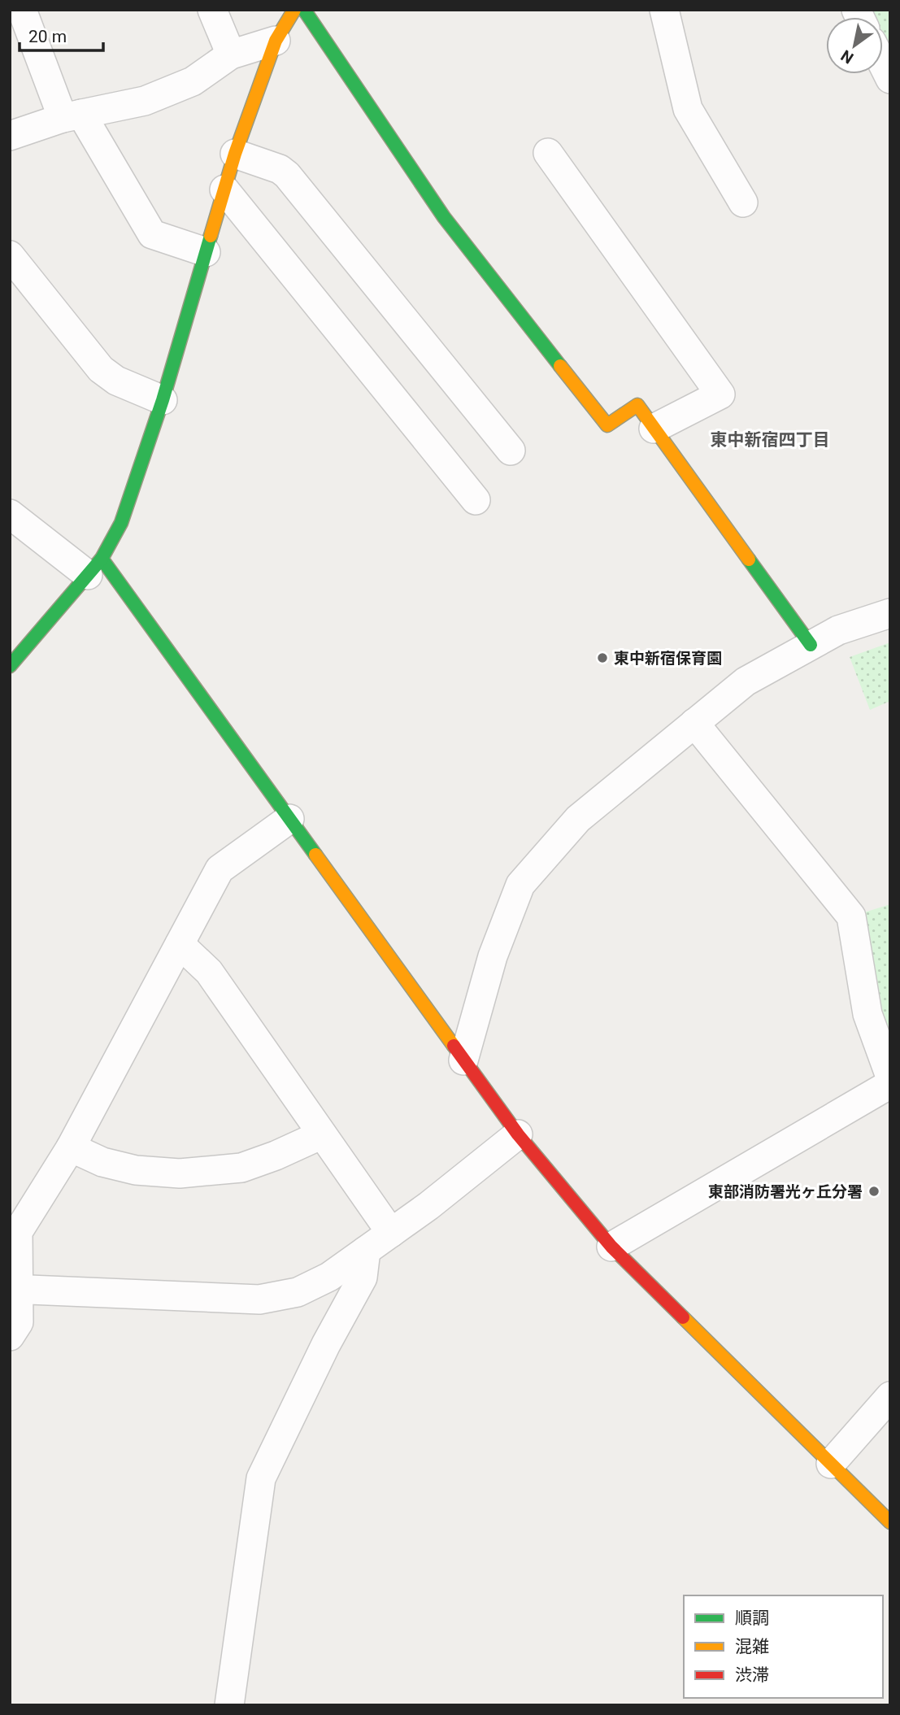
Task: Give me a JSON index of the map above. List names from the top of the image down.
{
  "districts": ["東中新宿四丁目"],
  "places": ["東中新宿保育園", "東部消防署光ヶ丘分署"],
  "legend": ["順調", "混雑", "渋滞"],
  "scale_bar": "20 m",
  "north": "bottom left"
}
